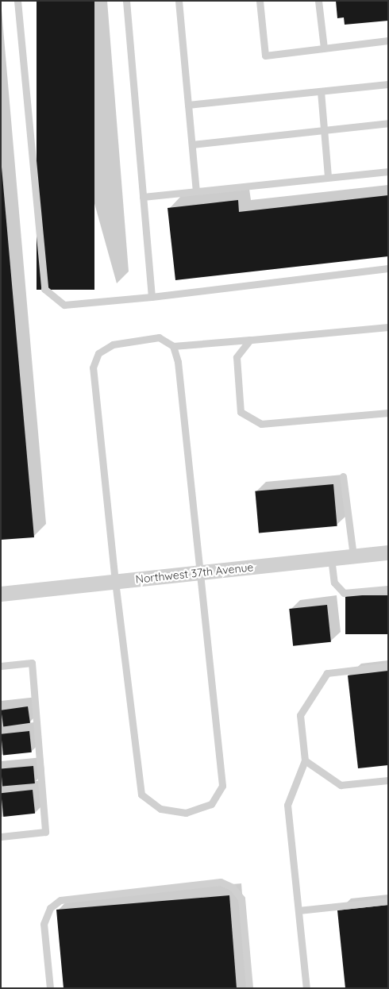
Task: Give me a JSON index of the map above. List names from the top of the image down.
{
  "streets": {
    "street": ["Northwest 37th Avenue"]
  }
}
